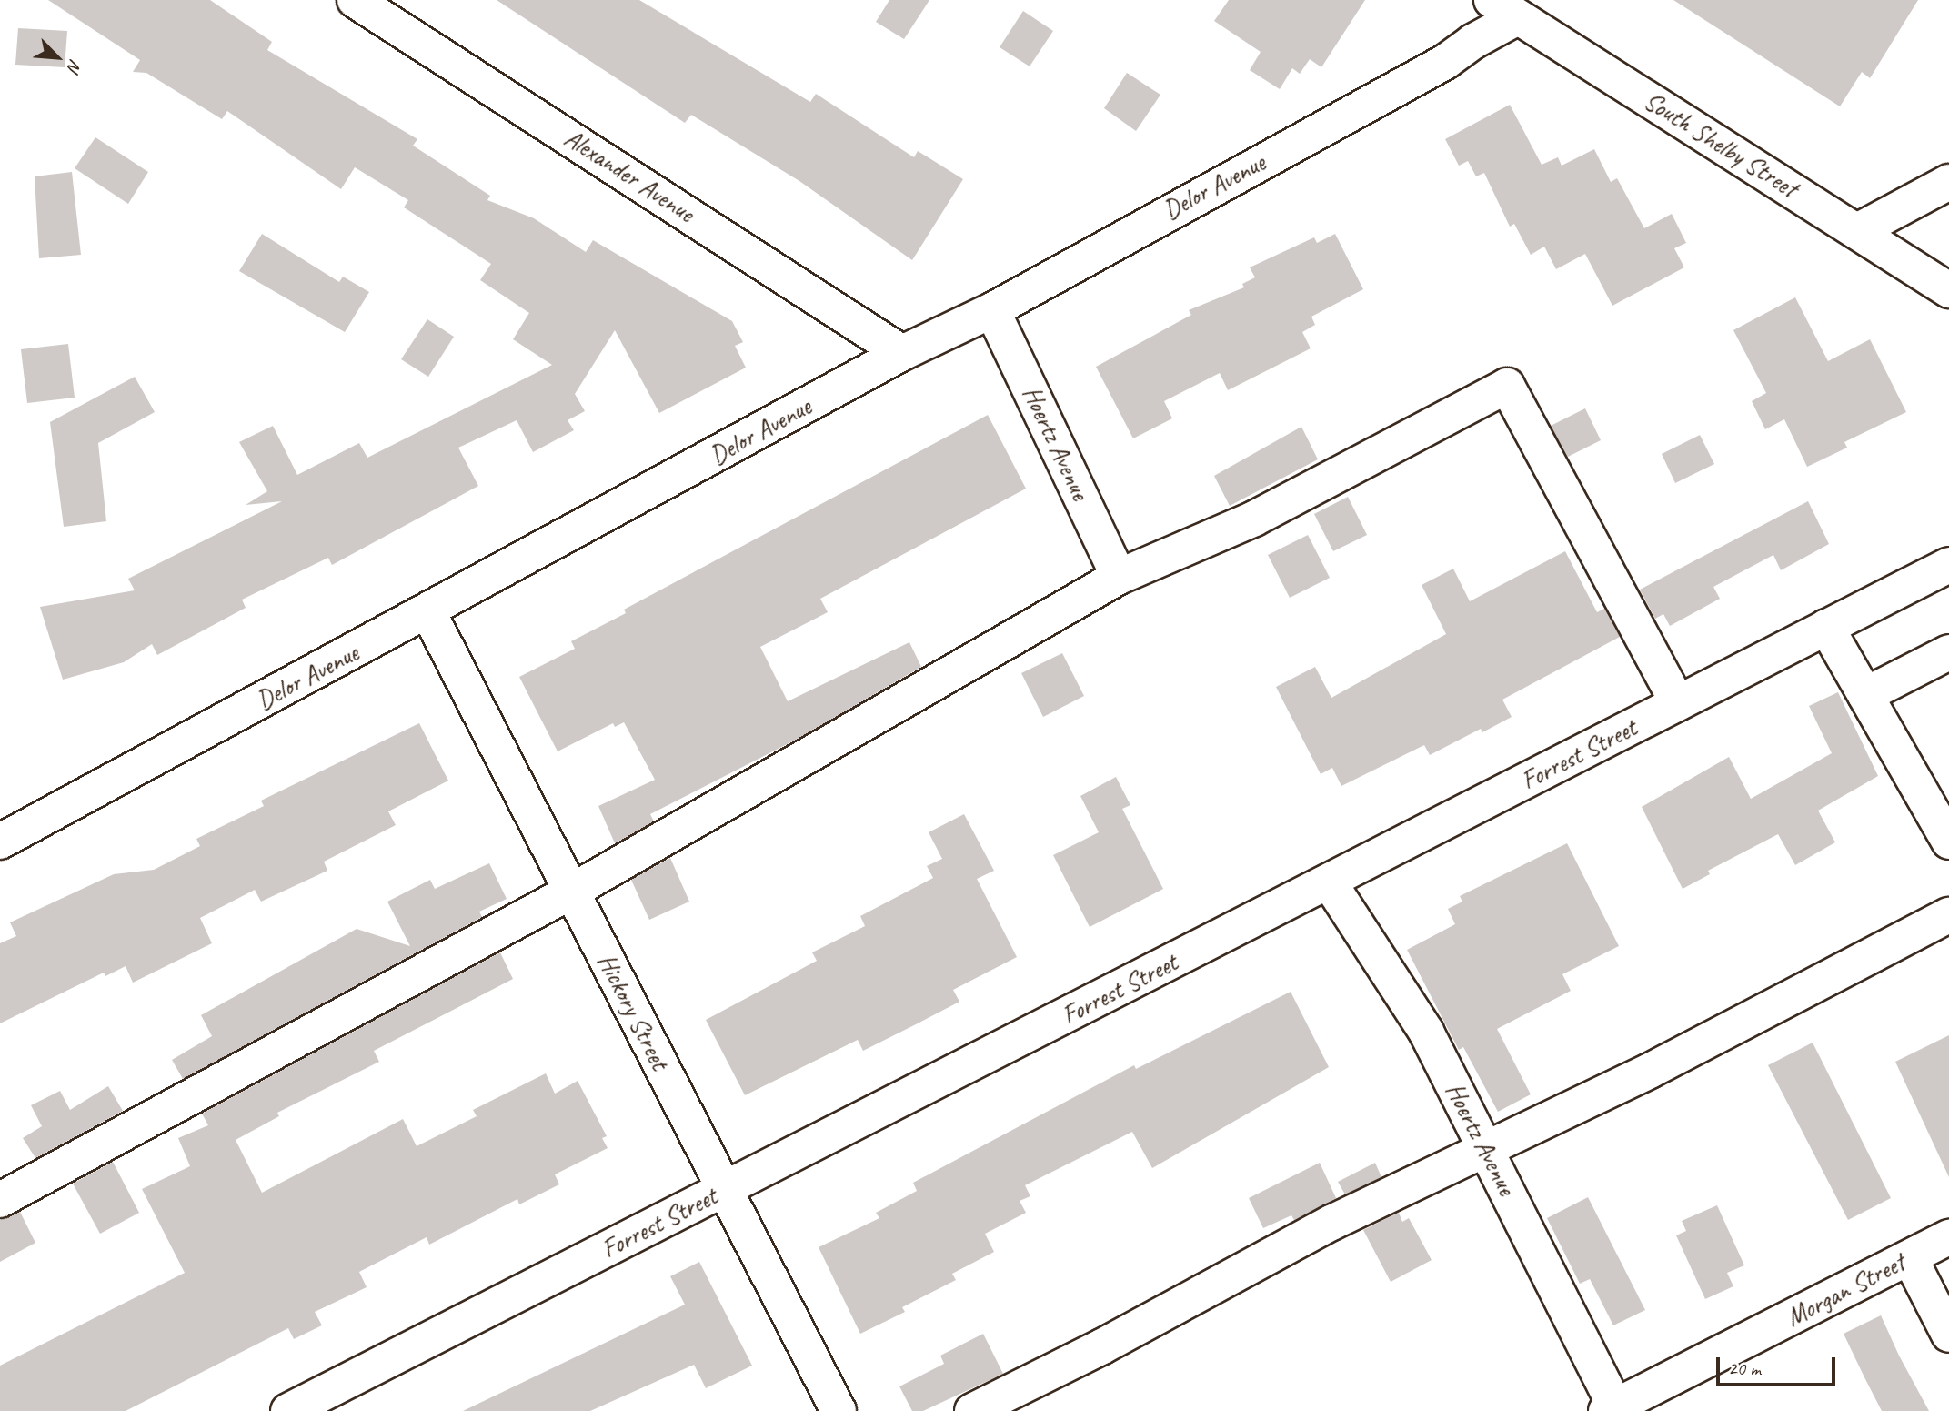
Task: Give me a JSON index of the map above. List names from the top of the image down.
{
  "streets": {
    "street": [
      "South Shelby Street",
      "Alexander Avenue",
      "Delor Avenue",
      "Hoertz Avenue",
      "Forrest Street",
      "Hickory Street",
      "Morgan Street"
    ]
  },
  "crossings": [
    ["South Shelby Street", "Delor Avenue"],
    ["Alexander Avenue", "Delor Avenue"],
    ["Delor Avenue", "Hoertz Avenue"],
    ["Delor Avenue", "Hickory Street"],
    ["Hoertz Avenue", "Forrest Street"],
    ["Hoertz Avenue", "Morgan Street"],
    ["Forrest Street", "Hickory Street"]
  ],
  "scale_bar": "20 m",
  "north": "bottom right"
}
